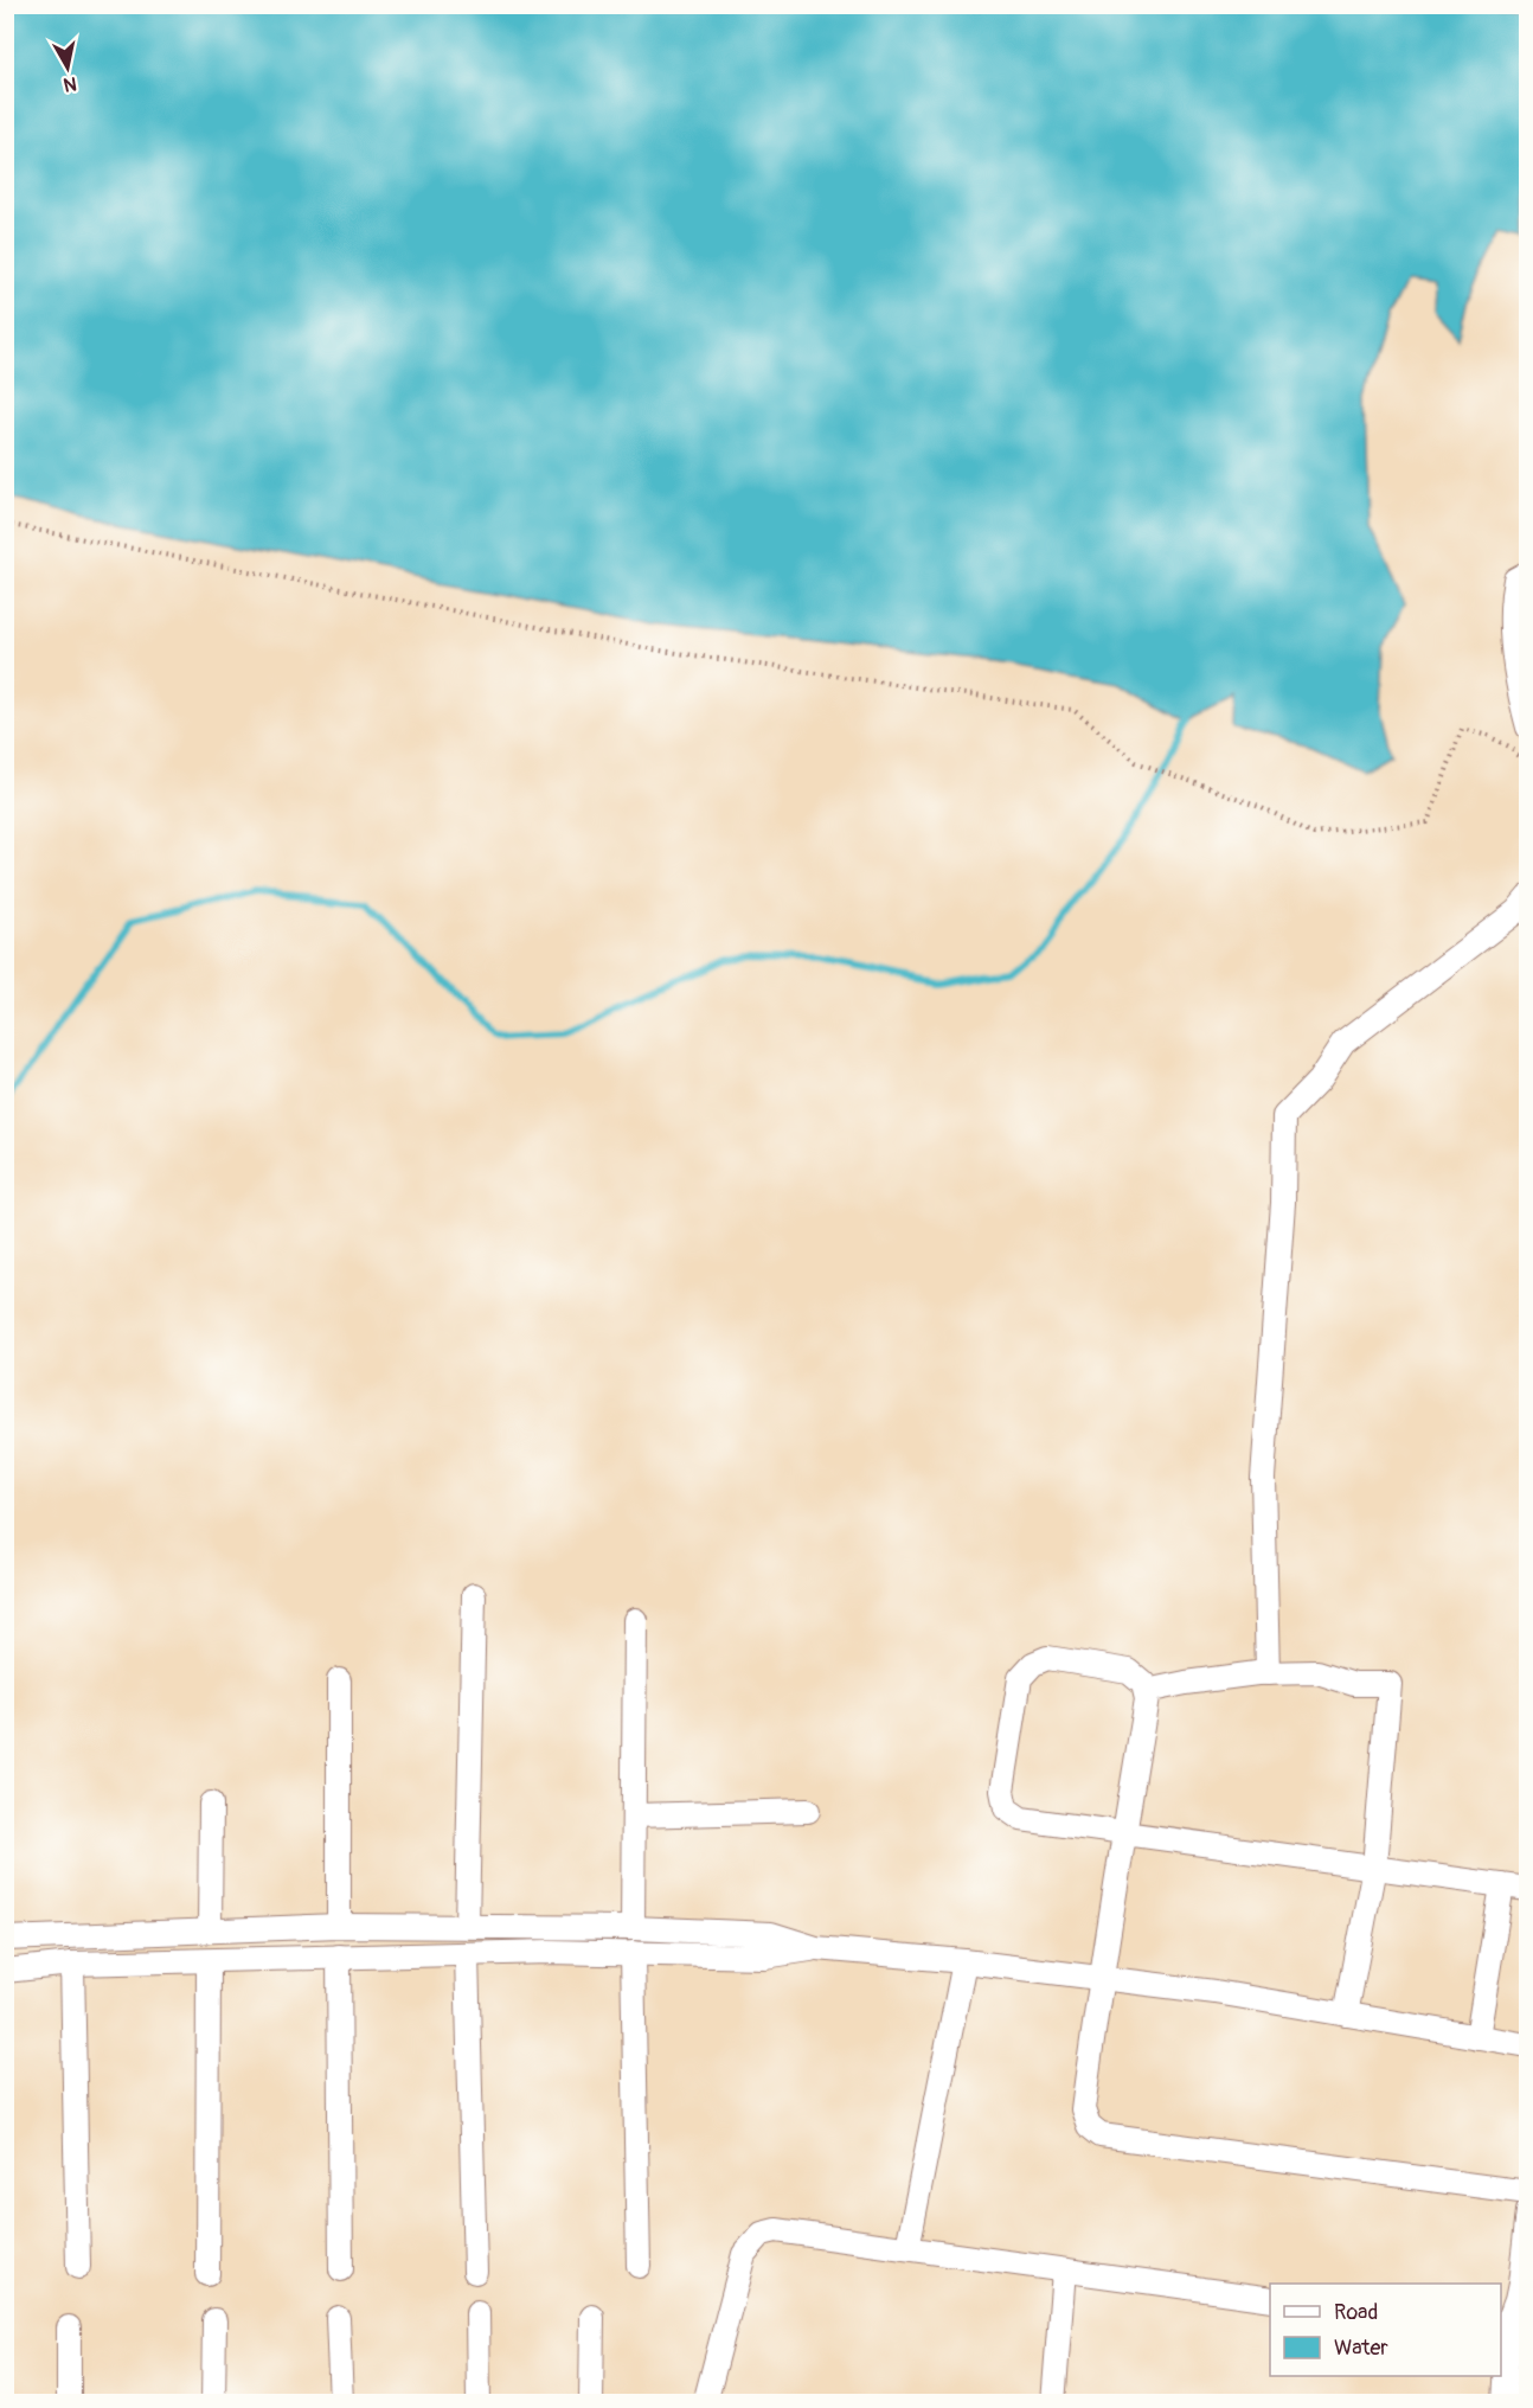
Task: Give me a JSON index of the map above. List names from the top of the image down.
{
  "legend": ["Road", "Water"],
  "north": "bottom"
}
